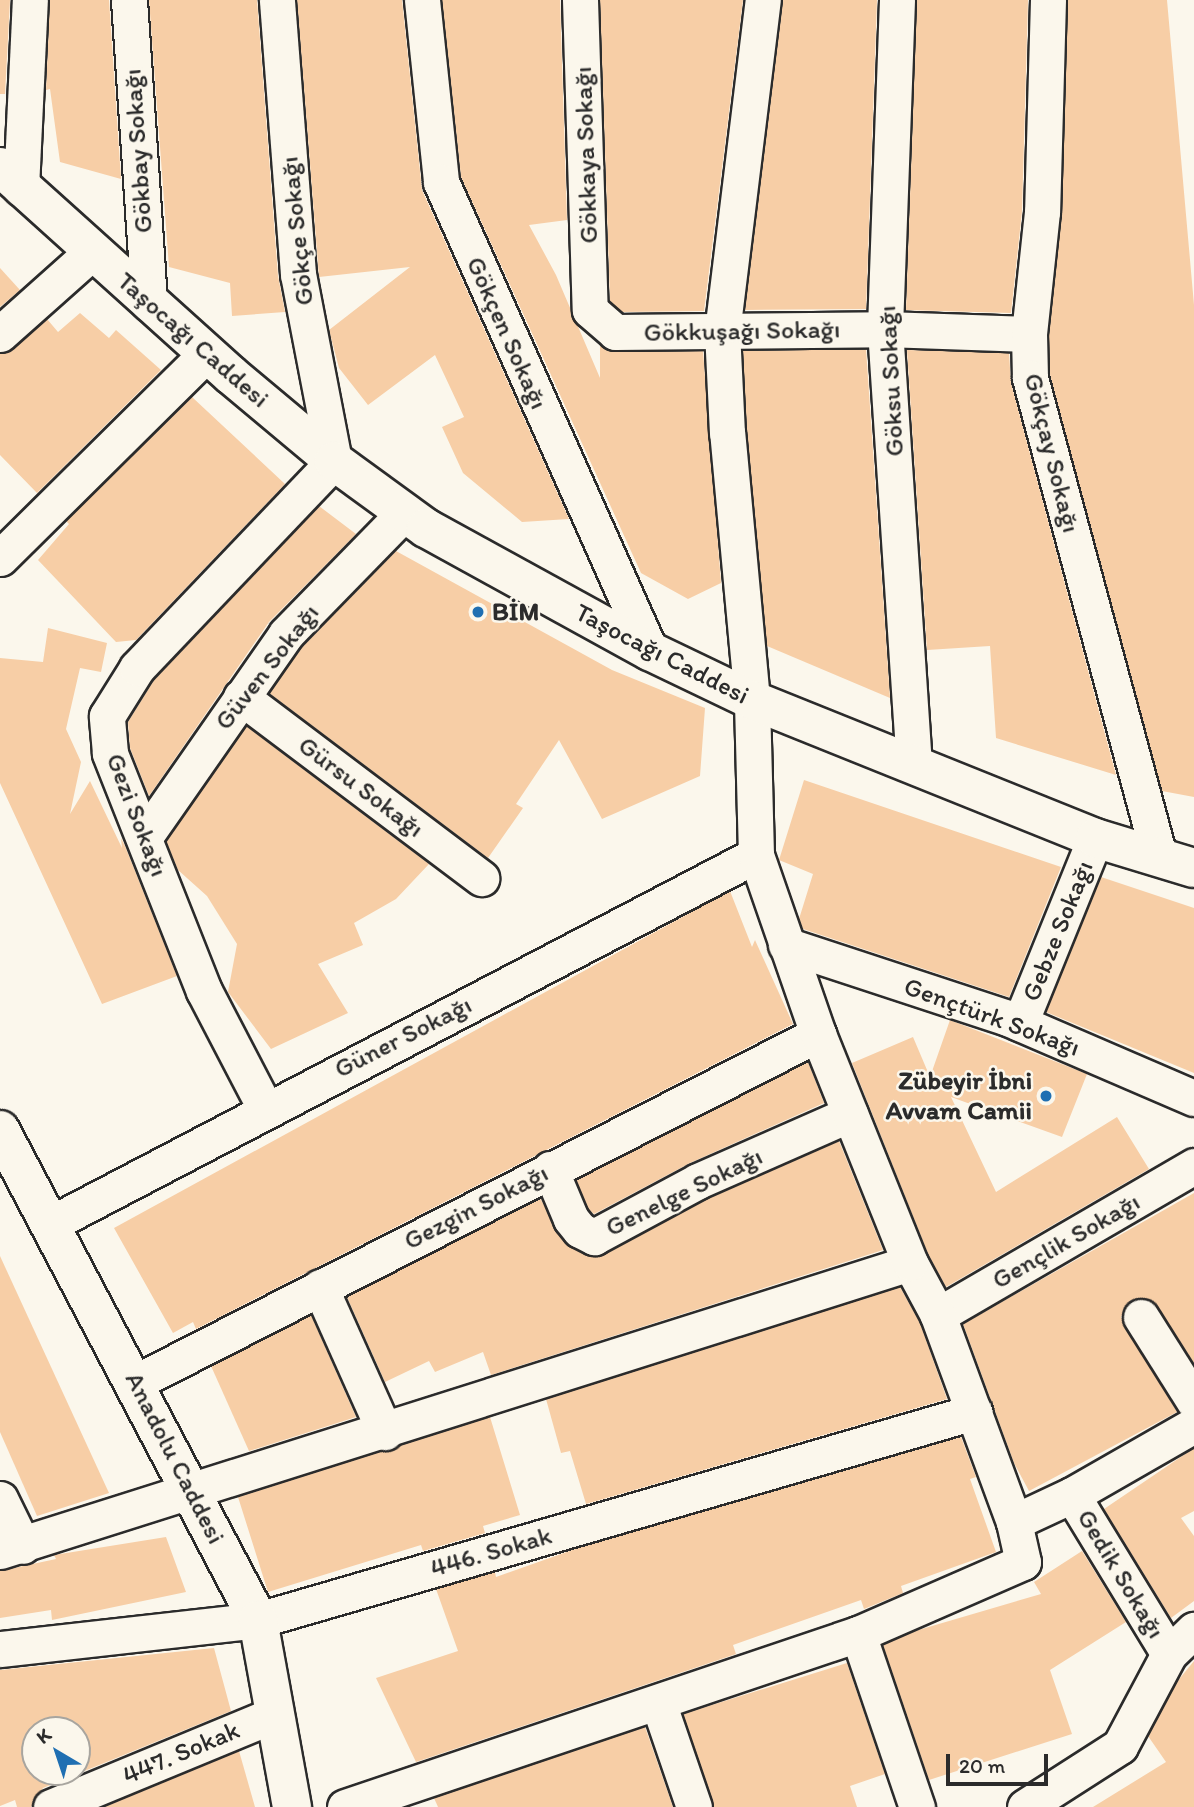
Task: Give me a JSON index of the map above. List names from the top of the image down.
{
  "streets": {
    "main road": ["Taşocağı Caddesi", "Anadolu Caddesi"],
    "street": [
      "Gökbay Sokağı",
      "Gökkaya Sokağı",
      "Gökçe Sokağı",
      "Gökkuşağı Sokağı",
      "Gökçen Sokağı",
      "Göksu Sokağı",
      "Gökçay Sokağı",
      "Güven Sokağı",
      "Gürsu Sokağı",
      "Gezi Sokağı",
      "Gebze Sokağı",
      "Gençtürk Sokağı",
      "Güner Sokağı",
      "Genelge Sokağı",
      "Gezgin Sokağı",
      "Gençlik Sokağı",
      "446. Sokak",
      "Gedik Sokağı",
      "447. Sokak"
    ]
  },
  "crossings": [
    ["Gökbay Sokağı", "Taşocağı Caddesi"],
    ["Gökkaya Sokağı", "Gökkuşağı Sokağı"],
    ["Gökçe Sokağı", "Taşocağı Caddesi"],
    ["Gökçe Sokağı", "Gezi Sokağı"],
    ["Gökkuşağı Sokağı", "Göksu Sokağı"],
    ["Gökkuşağı Sokağı", "Gökçay Sokağı"],
    ["Gökçen Sokağı", "Taşocağı Caddesi"],
    ["Taşocağı Caddesi", "Göksu Sokağı"],
    ["Taşocağı Caddesi", "Gökçay Sokağı"],
    ["Taşocağı Caddesi", "Güven Sokağı"],
    ["Taşocağı Caddesi", "Gezi Sokağı"],
    ["Taşocağı Caddesi", "Gebze Sokağı"],
    ["Güven Sokağı", "Gürsu Sokağı"],
    ["Güven Sokağı", "Gezi Sokağı"],
    ["Gezi Sokağı", "Güner Sokağı"],
    ["Gebze Sokağı", "Gençtürk Sokağı"],
    ["Güner Sokağı", "Anadolu Caddesi"],
    ["Genelge Sokağı", "Gezgin Sokağı"],
    ["Gezgin Sokağı", "Anadolu Caddesi"],
    ["Anadolu Caddesi", "446. Sokak"],
    ["Anadolu Caddesi", "447. Sokak"]
  ],
  "places": ["BİM", "Zübeyir İbni Avvam Camii"],
  "scale_bar": "20 m",
  "north": "top left"
}
